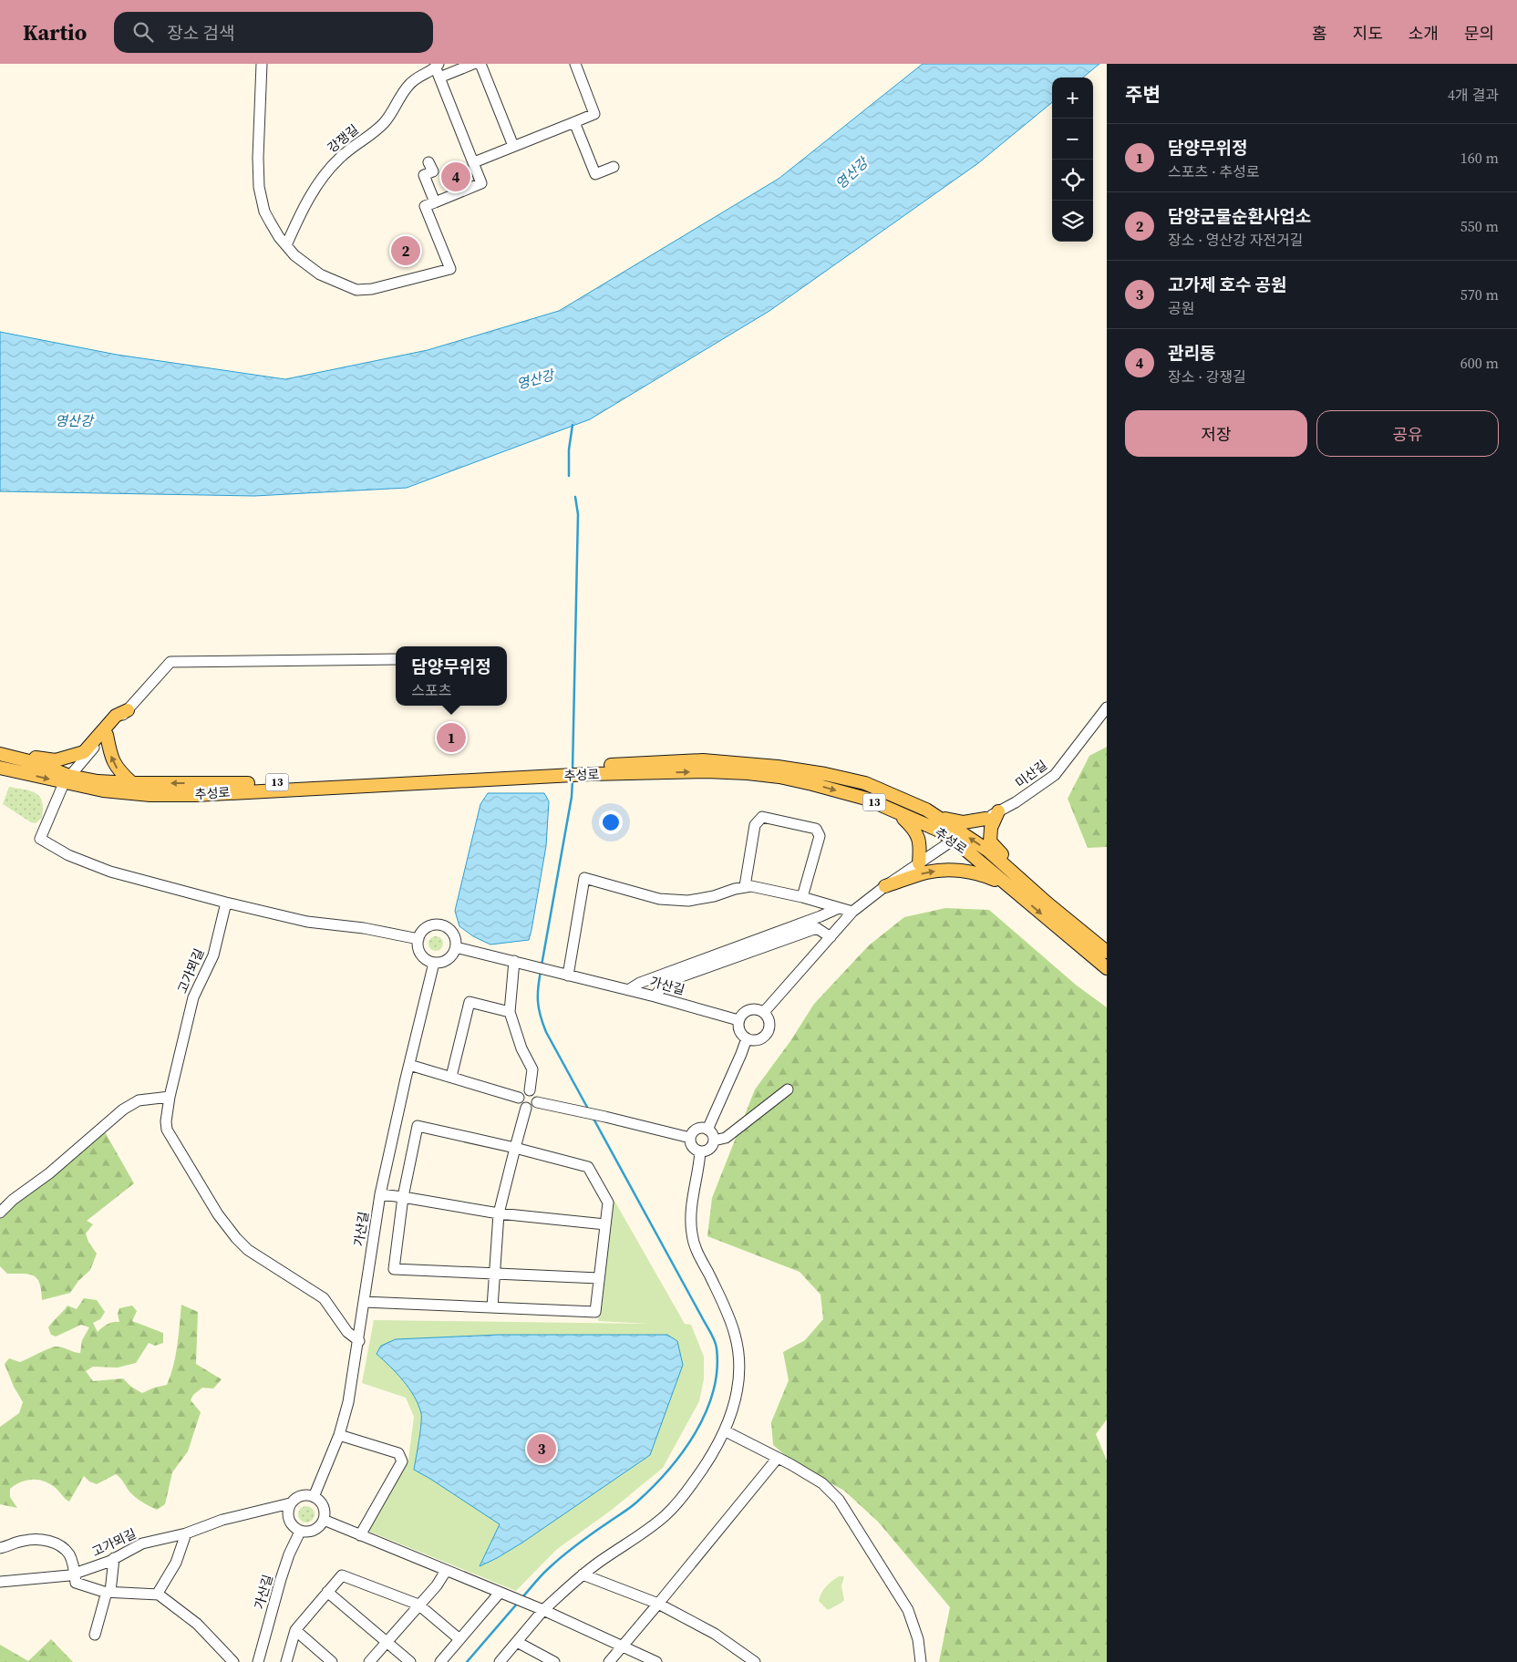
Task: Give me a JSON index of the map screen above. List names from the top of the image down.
{
  "streets": {
    "main road": ["추성로", "13"],
    "street": [
      "강쟁길",
      "미산길",
      "고가뫼길",
      "가산길"
    ]
  },
  "crossings": [
    ["미산길", "추성로"],
    ["고가뫼길", "가산길"]
  ],
  "water": ["영산강"],
  "page": {
    "header": "Kartio",
    "search": "장소 검색",
    "nav": [
      "홈",
      "지도",
      "소개",
      "문의"
    ],
    "heading": ["주변", "4개 결과"],
    "map_buttons": ["+", "−"],
    "list": [
      {
        "mark": "1",
        "name": "담양무위정",
        "note": "스포츠 · 추성로",
        "value": "160 m"
      },
      {
        "mark": "2",
        "name": "담양군물순환사업소",
        "note": "장소 · 영산강 자전거길",
        "value": "550 m"
      },
      {
        "mark": "3",
        "name": "고가제 호수 공원",
        "note": "공원",
        "value": "570 m"
      },
      {
        "mark": "4",
        "name": "관리동",
        "note": "장소 · 강쟁길",
        "value": "600 m"
      }
    ],
    "pins": [
      "4",
      "2",
      "1",
      "3"
    ],
    "buttons": ["저장", "공유"],
    "popup": ["담양무위정", "스포츠"]
  }
}
